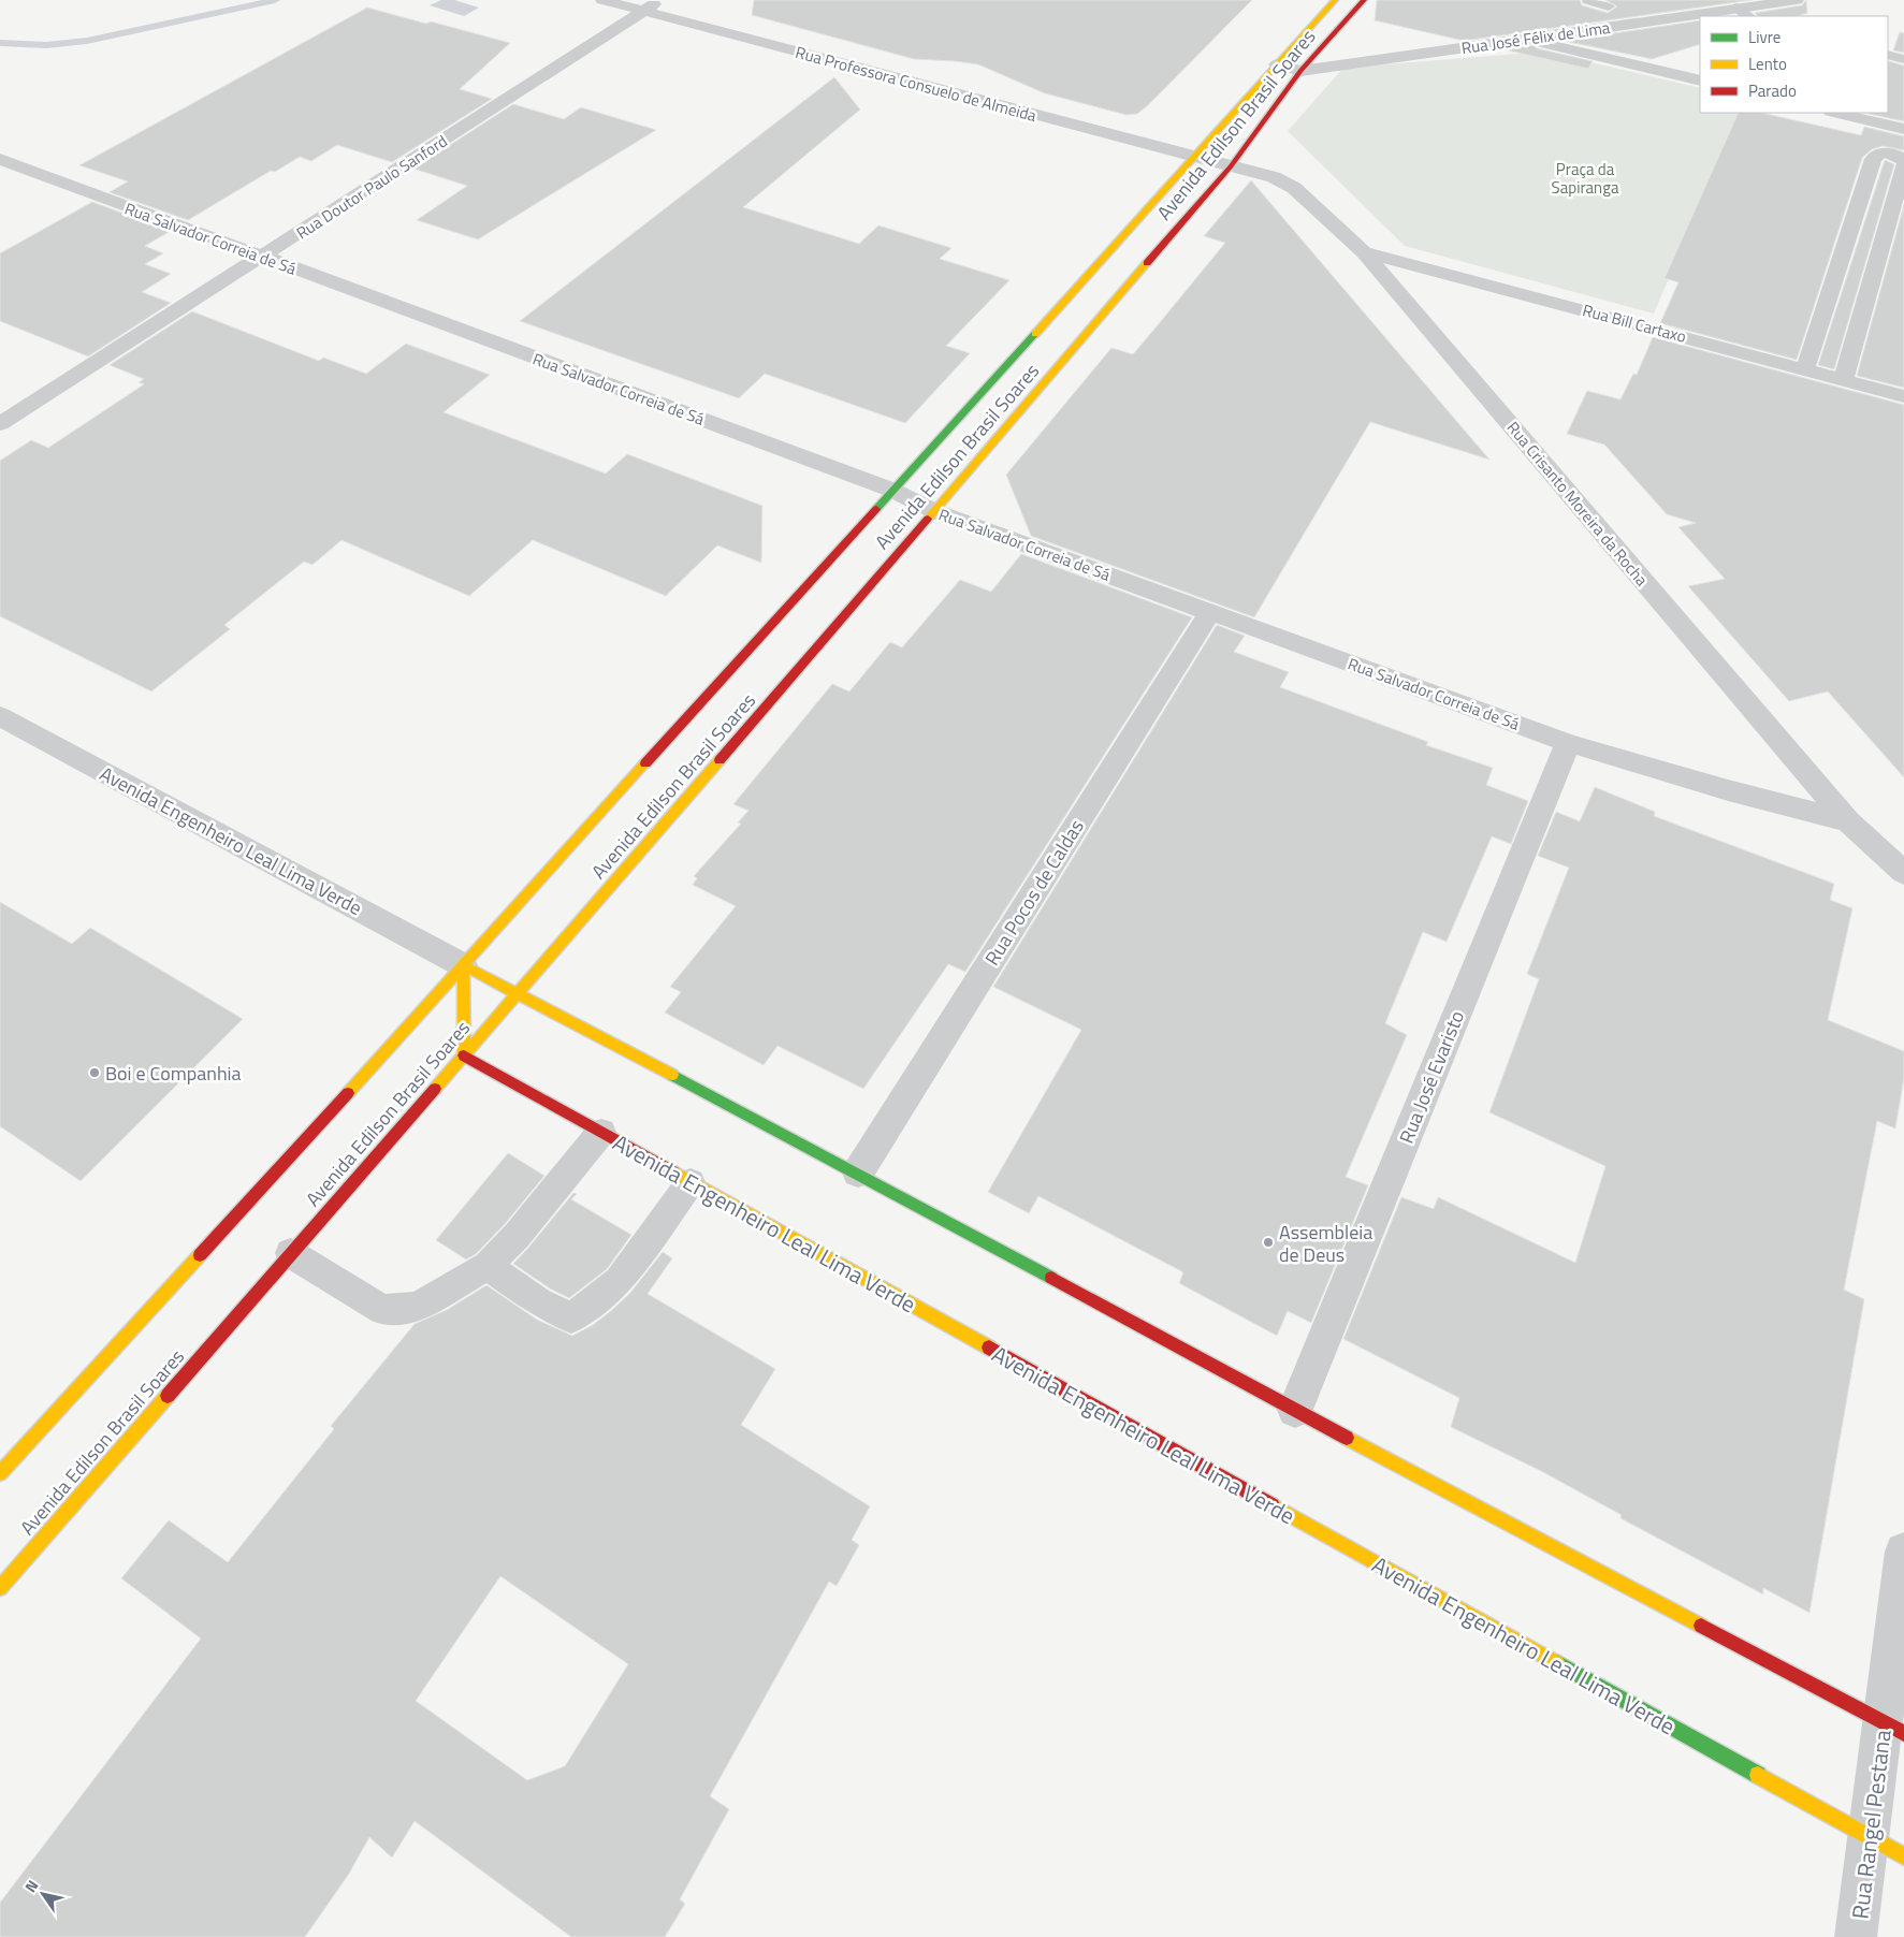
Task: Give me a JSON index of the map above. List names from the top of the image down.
{
  "streets": {
    "main road": ["Avenida Edilson Brasil Soares", "Avenida Engenheiro Leal Lima Verde"],
    "street": [
      "Rua José Félix de Lima",
      "Rua Professora Consuelo de Almeida",
      "Rua Doutor Paulo Sanford",
      "Rua Salvador Correia de Sá",
      "Rua Bill Cartaxo",
      "Rua Crisanto Moreira da Rocha",
      "Rua Pocos de Caldas",
      "Rua José Evaristo",
      "Rua Rangel Pestana"
    ]
  },
  "crossings": [
    ["Rua José Félix de Lima", "Avenida Edilson Brasil Soares"],
    ["Rua Professora Consuelo de Almeida", "Avenida Edilson Brasil Soares"],
    ["Rua Professora Consuelo de Almeida", "Rua Doutor Paulo Sanford"],
    ["Rua Professora Consuelo de Almeida", "Rua Crisanto Moreira da Rocha"],
    ["Avenida Edilson Brasil Soares", "Rua Salvador Correia de Sá"],
    ["Avenida Edilson Brasil Soares", "Rua Crisanto Moreira da Rocha"],
    ["Avenida Edilson Brasil Soares", "Avenida Engenheiro Leal Lima Verde"],
    ["Rua Doutor Paulo Sanford", "Rua Salvador Correia de Sá"],
    ["Rua Salvador Correia de Sá", "Rua Crisanto Moreira da Rocha"],
    ["Rua Salvador Correia de Sá", "Rua Pocos de Caldas"],
    ["Rua Salvador Correia de Sá", "Rua José Evaristo"],
    ["Rua Bill Cartaxo", "Rua Crisanto Moreira da Rocha"],
    ["Avenida Engenheiro Leal Lima Verde", "Rua Pocos de Caldas"],
    ["Avenida Engenheiro Leal Lima Verde", "Rua José Evaristo"],
    ["Avenida Engenheiro Leal Lima Verde", "Rua Rangel Pestana"]
  ],
  "parks": ["Praça da Sapiranga"],
  "places": ["Boi e Companhia", "Assembleia de Deus"],
  "legend": ["Livre", "Lento", "Parado"],
  "north": "top left"
}
